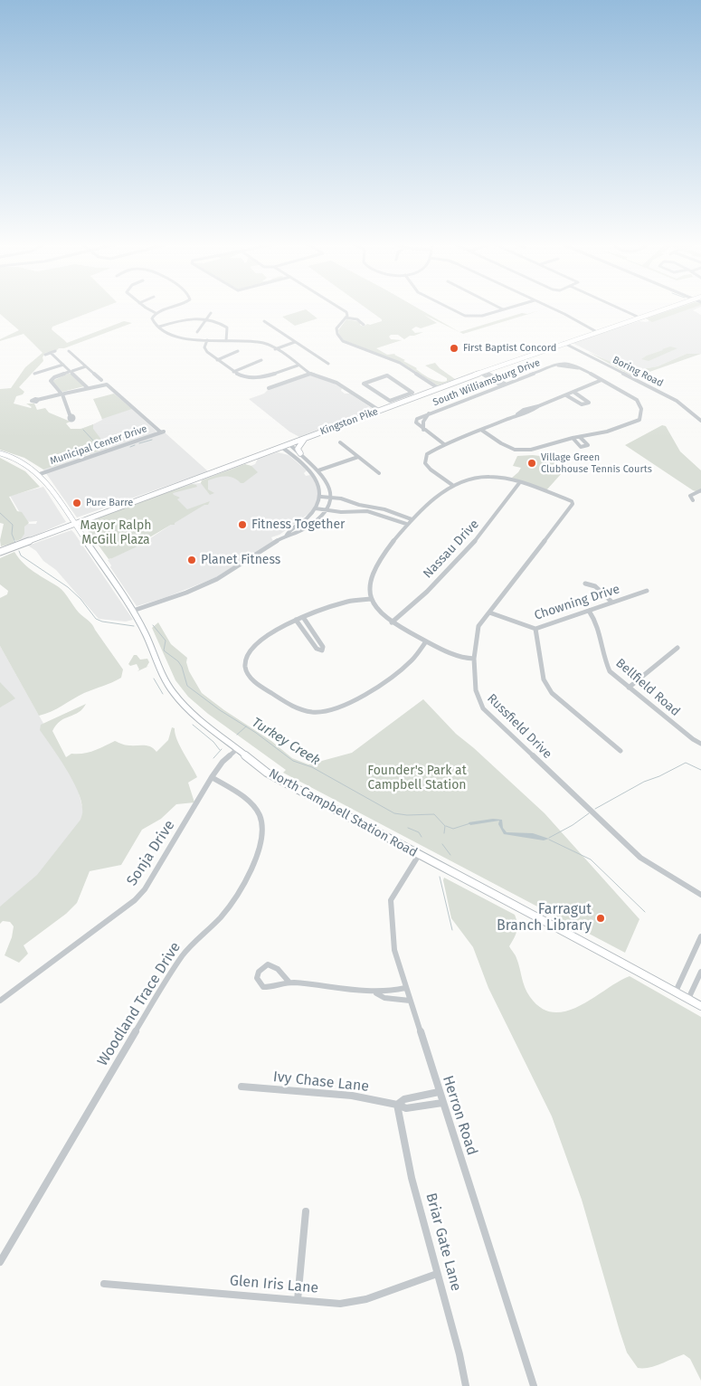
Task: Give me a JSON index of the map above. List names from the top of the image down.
{
  "streets": {
    "main road": ["Kingston Pike", "North Campbell Station Road"],
    "street": [
      "Boring Road",
      "South Williamsburg Drive",
      "Municipal Center Drive",
      "Nassau Drive",
      "Chowning Drive",
      "Bellfield Road",
      "Russfield Drive",
      "Sonja Drive",
      "Woodland Trace Drive",
      "Ivy Chase Lane",
      "Herron Road",
      "Briar Gate Lane",
      "Glen Iris Lane"
    ]
  },
  "crossings": [
    ["Boring Road", "Kingston Pike"],
    ["Kingston Pike", "North Campbell Station Road"],
    ["Municipal Center Drive", "North Campbell Station Road"],
    ["Nassau Drive", "Russfield Drive"],
    ["Chowning Drive", "Bellfield Road"],
    ["Chowning Drive", "Russfield Drive"],
    ["North Campbell Station Road", "Sonja Drive"],
    ["North Campbell Station Road", "Herron Road"],
    ["Sonja Drive", "Woodland Trace Drive"],
    ["Ivy Chase Lane", "Herron Road"],
    ["Ivy Chase Lane", "Briar Gate Lane"],
    ["Briar Gate Lane", "Glen Iris Lane"]
  ],
  "water": ["Turkey Creek"],
  "parks": ["Mayor Ralph McGill Plaza", "Founder's Park at Campbell Station"],
  "places": [
    "First Baptist Concord",
    "Village Green Clubhouse Tennis Courts",
    "Pure Barre",
    "Fitness Together",
    "Planet Fitness",
    "Farragut Branch Library"
  ]
}
